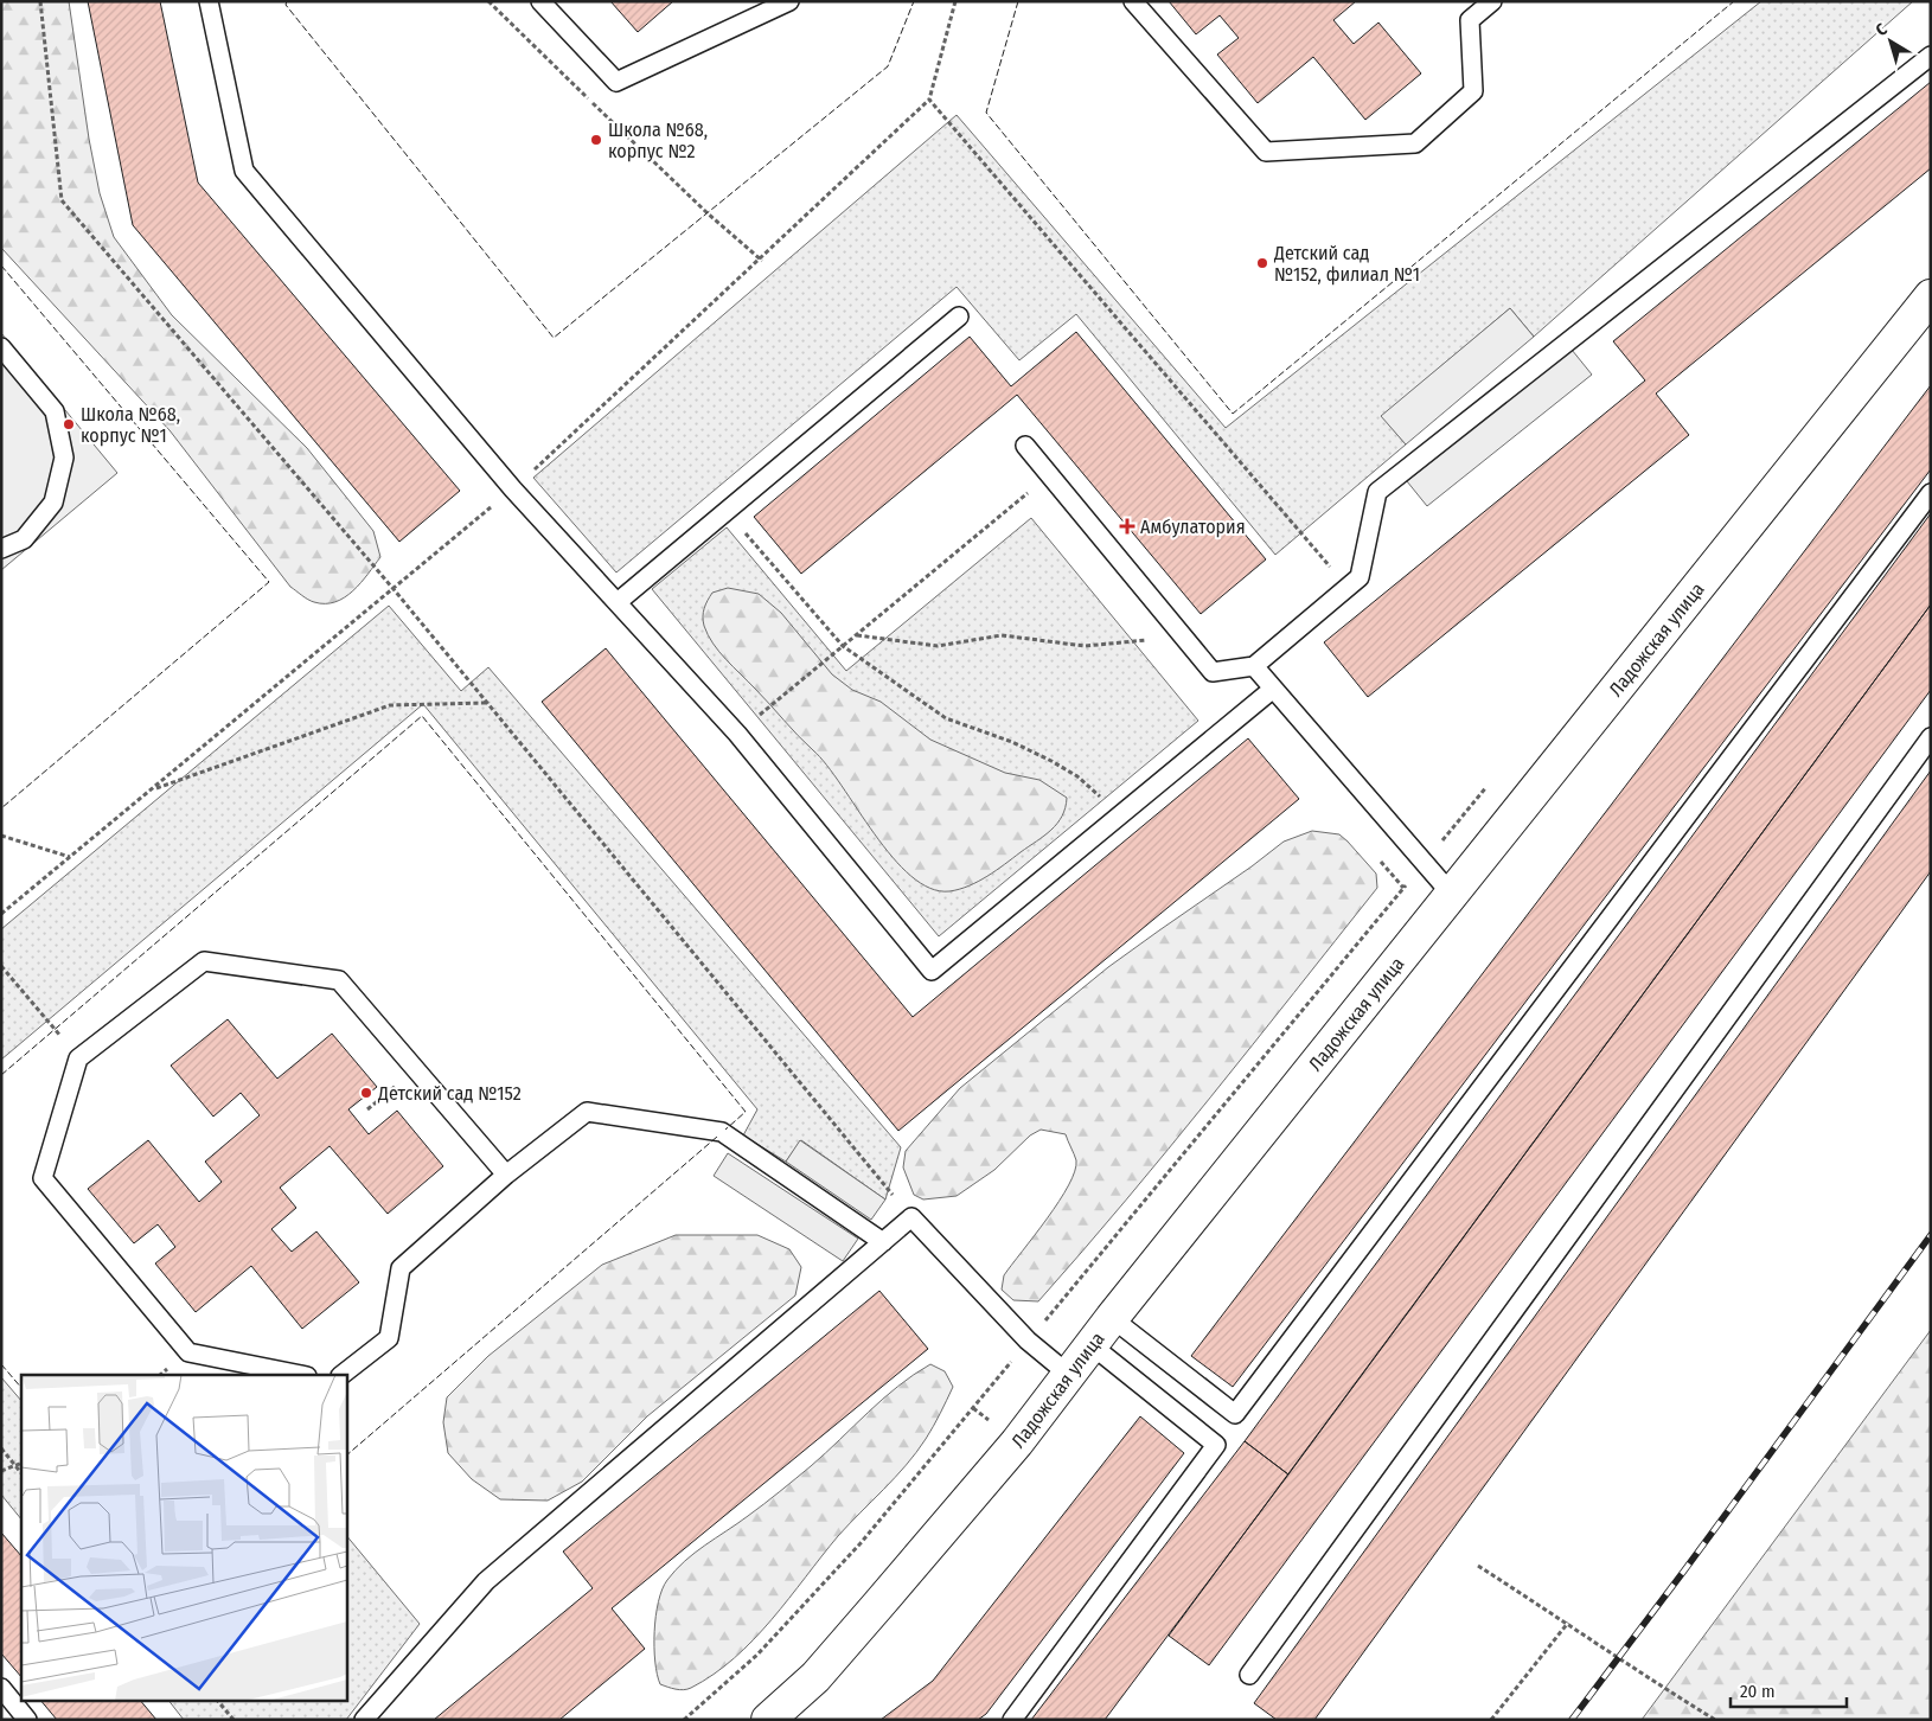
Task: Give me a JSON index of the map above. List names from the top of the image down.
{
  "streets": {
    "street": ["Ладожская улица"]
  },
  "places": {
    "other": [
      "Школа №68, корпус №2",
      "Детский сад №152, филиал №1",
      "Школа №68, корпус №1",
      "Детский сад №152"
    ],
    "health": ["Амбулатория"]
  },
  "scale_bar": "20 m",
  "north": "top left"
}
